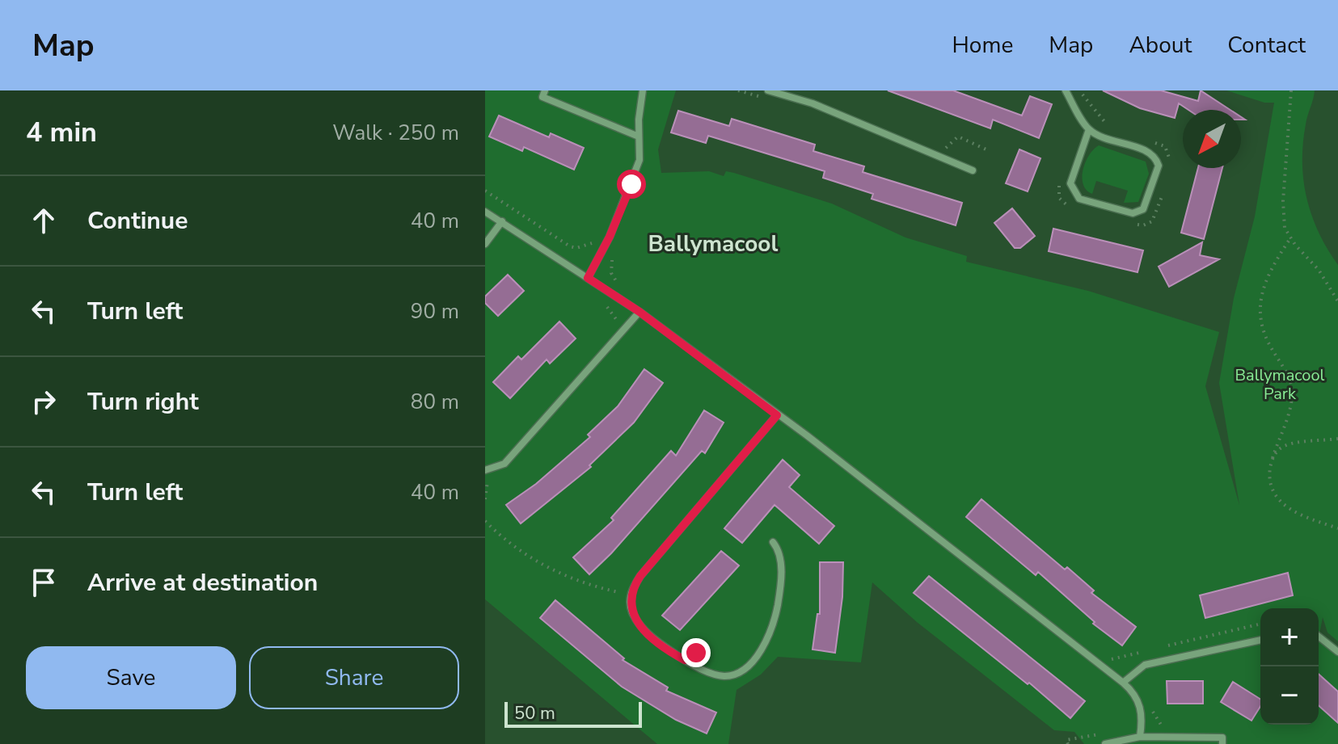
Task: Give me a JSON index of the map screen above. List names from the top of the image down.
{
  "districts": ["Ballymacool"],
  "parks": ["Ballymacool Park"],
  "scale_bar": "50 m",
  "north": "bottom left",
  "page": {
    "header": "Map",
    "nav": [
      "Home",
      "Map",
      "About",
      "Contact"
    ],
    "heading": ["4 min", "Walk · 250 m"],
    "list": [
      ["Continue", "40 m"],
      ["Turn left", "90 m"],
      ["Turn right", "80 m"],
      ["Turn left", "40 m"],
      "Arrive at destination"
    ],
    "map_buttons": ["+", "−"],
    "buttons": ["Save", "Share"],
    "scale": "50 m"
  }
}
